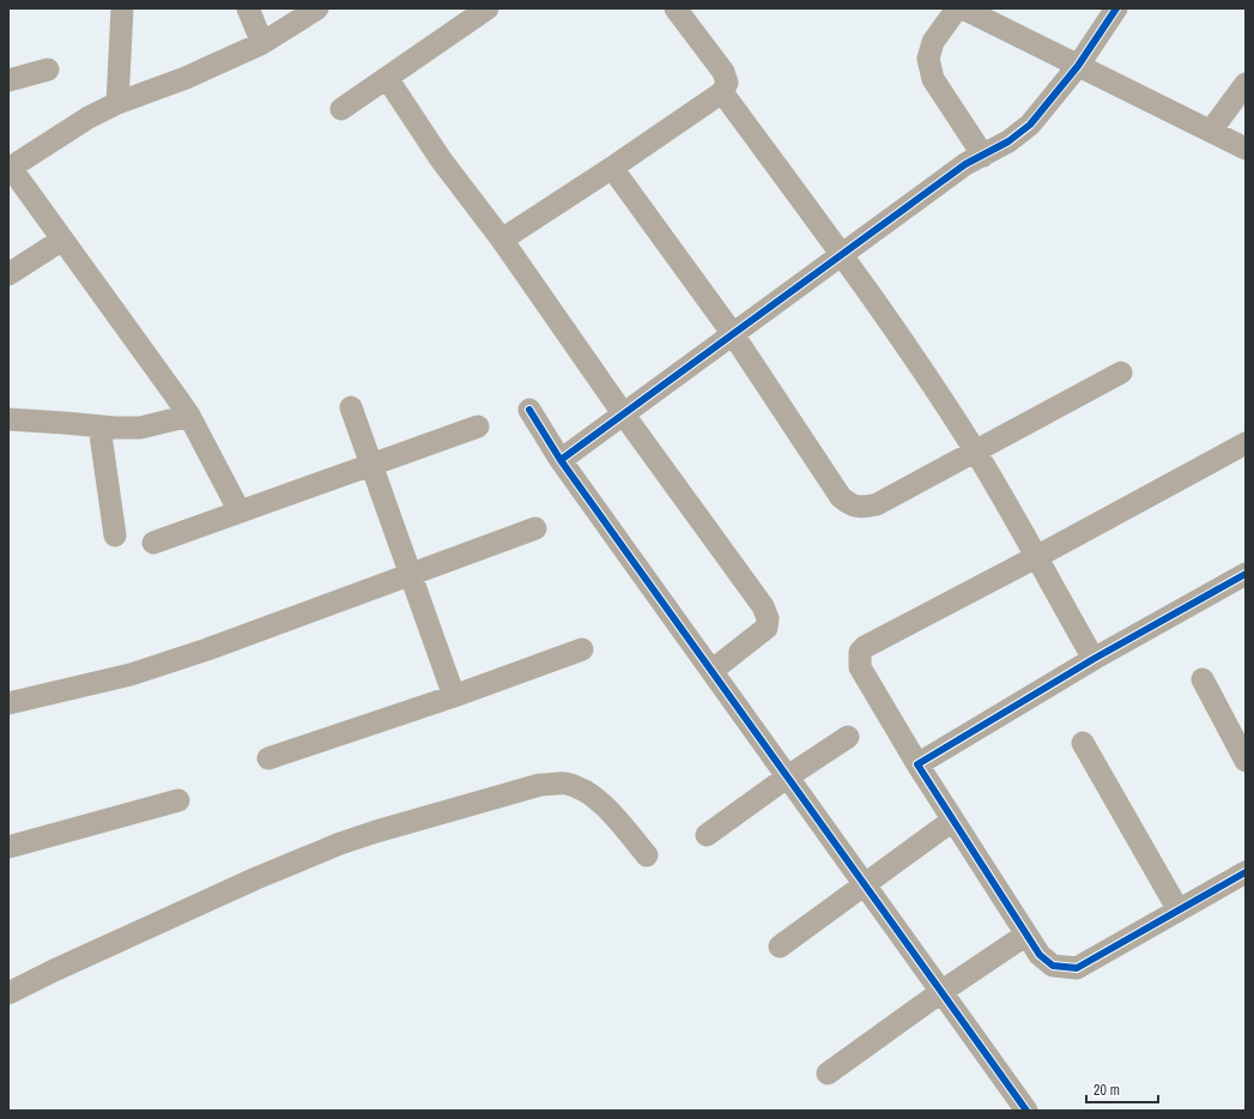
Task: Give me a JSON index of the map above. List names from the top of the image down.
{
  "scale_bar": "20 m"
}
